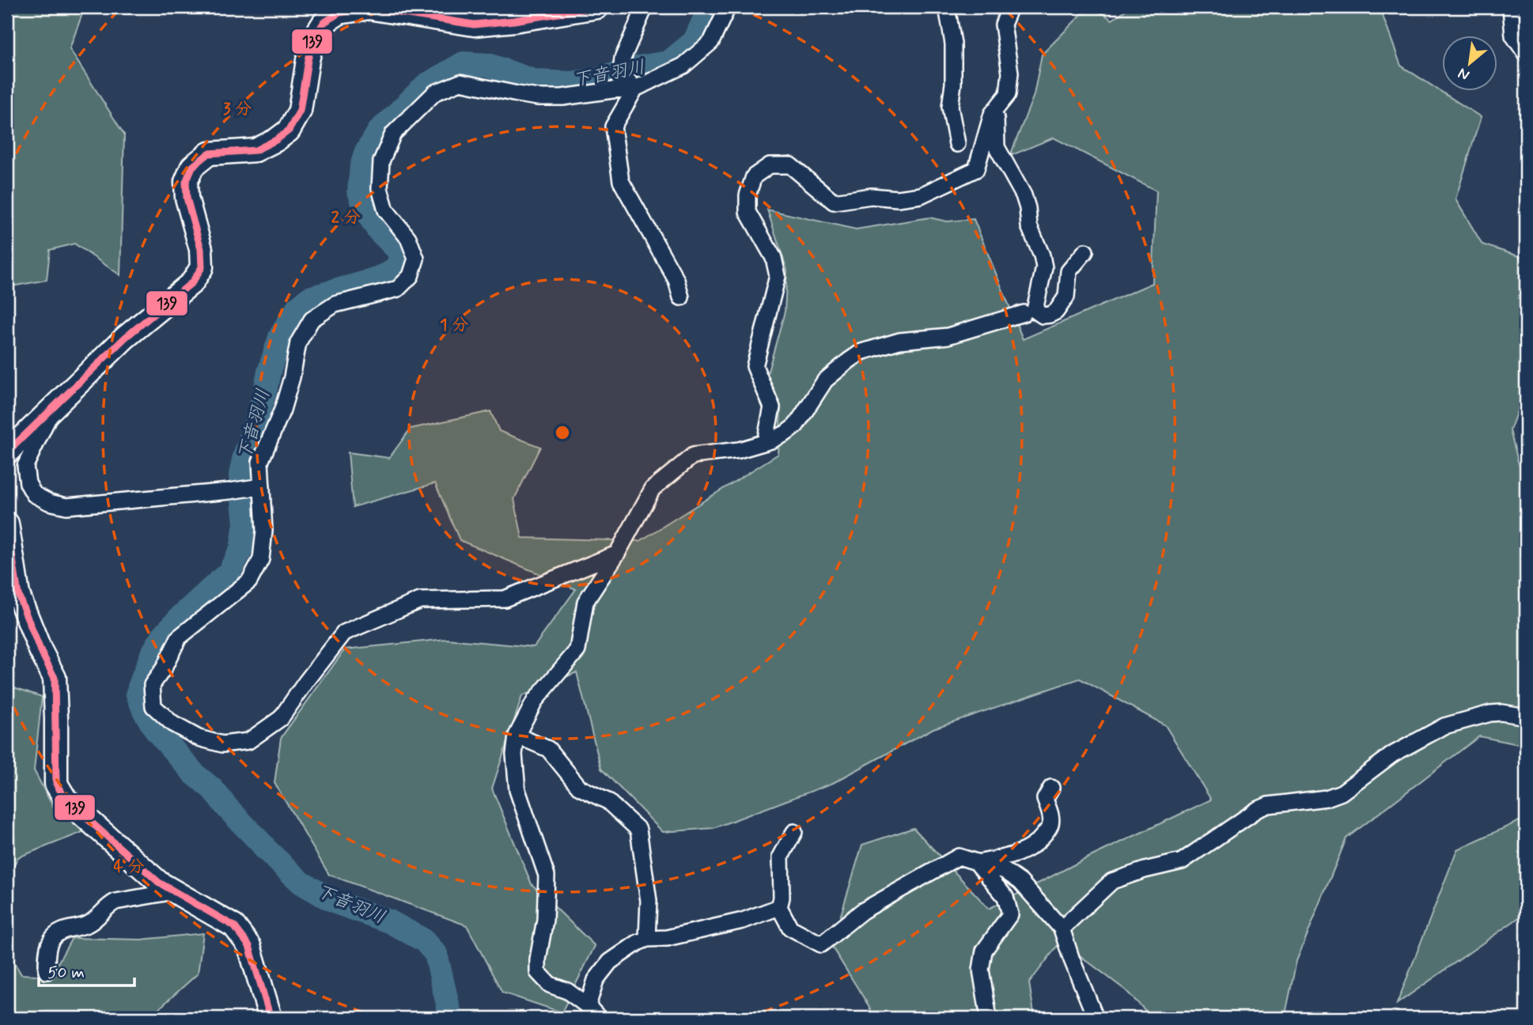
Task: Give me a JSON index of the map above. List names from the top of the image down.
{
  "water": ["下音羽川"],
  "lines": ["transit line 139"],
  "scale_bar": "50 m",
  "north": "bottom left",
  "rings": [
    "3 分",
    "2 分",
    "1 分",
    "4 分"
  ]
}
